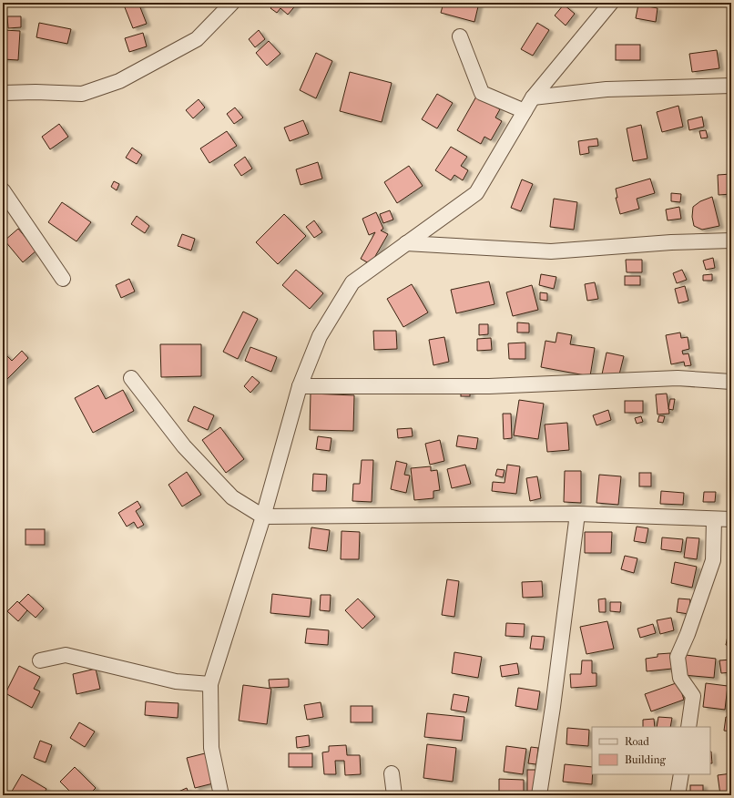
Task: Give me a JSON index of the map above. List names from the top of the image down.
{
  "legend": ["Road", "Building"]
}
